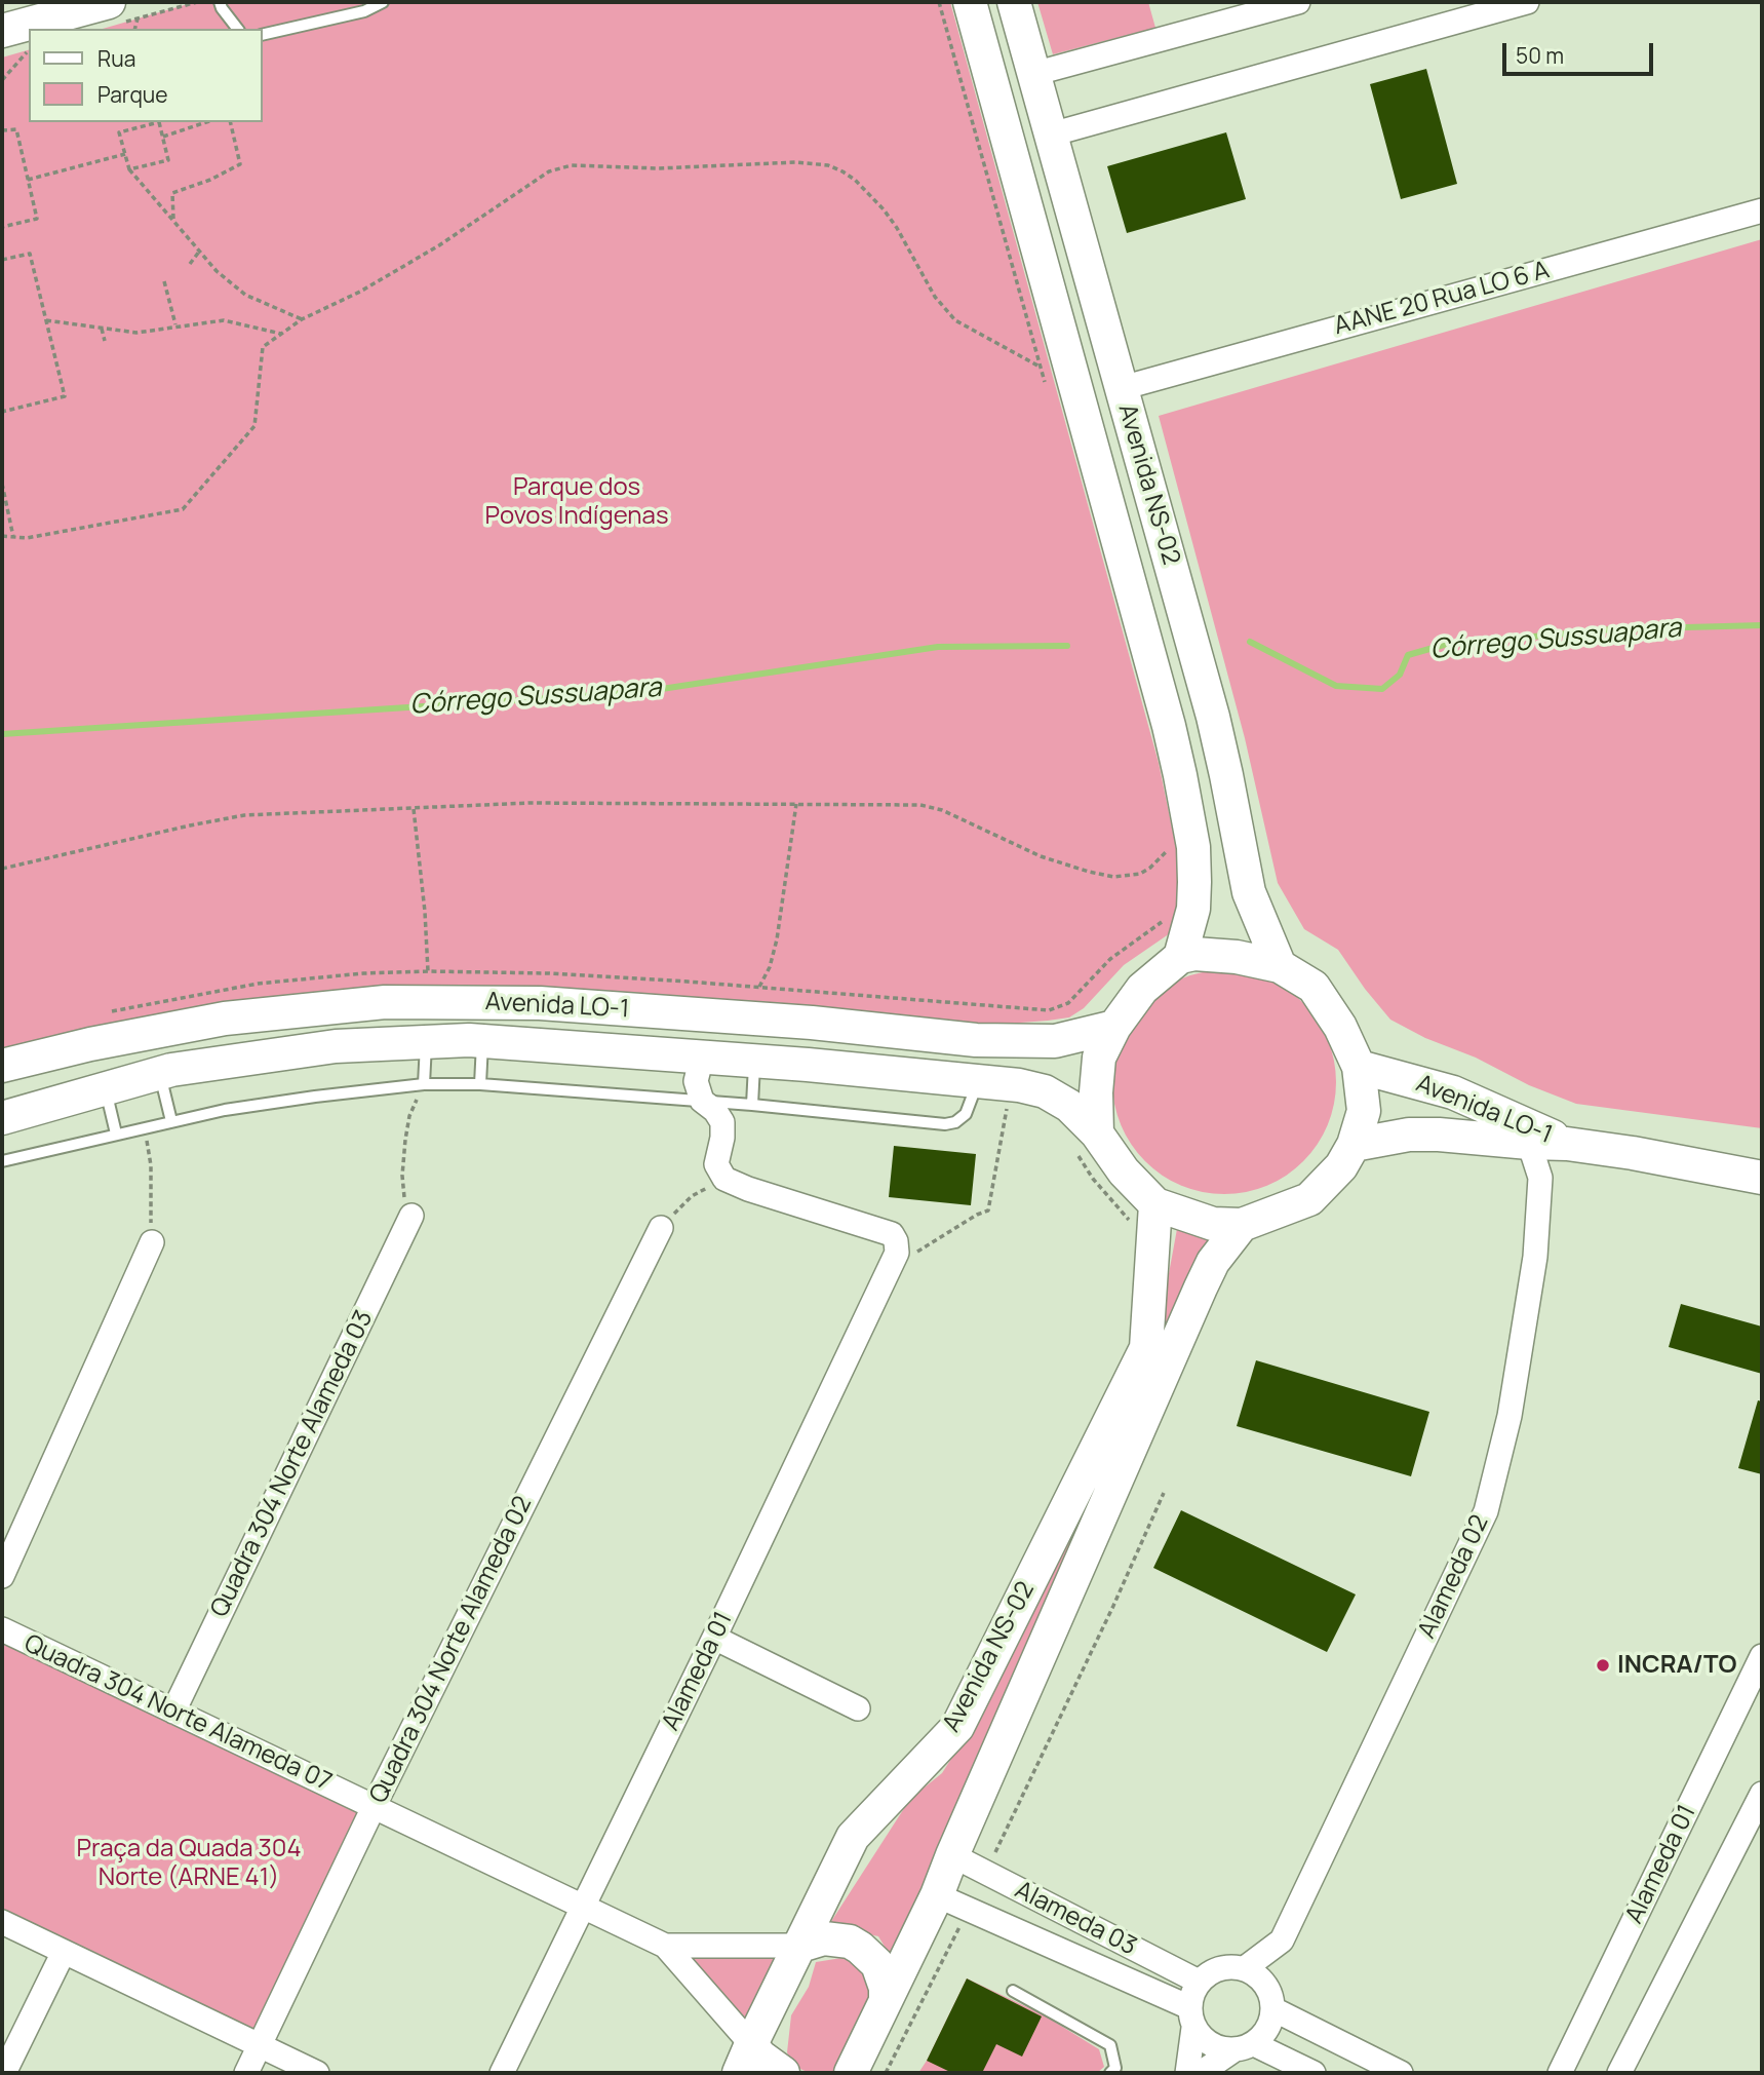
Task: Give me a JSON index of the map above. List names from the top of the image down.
{
  "streets": {
    "street": [
      "AANE 20 Rua LO 6 A",
      "Avenida NS-02",
      "Avenida LO-1",
      "Quadra 304 Norte Alameda 03",
      "Alameda 02",
      "Quadra 304 Norte Alameda 02",
      "Alameda 01",
      "Quadra 304 Norte Alameda 07",
      "Alameda 03"
    ]
  },
  "crossings": [
    ["AANE 20 Rua LO 6 A", "Avenida NS-02"],
    ["Avenida NS-02", "Avenida LO-1"],
    ["Avenida NS-02", "Quadra 304 Norte Alameda 07"],
    ["Avenida NS-02", "Alameda 03"],
    ["Avenida LO-1", "Alameda 02"],
    ["Quadra 304 Norte Alameda 03", "Quadra 304 Norte Alameda 07"],
    ["Alameda 02", "Alameda 03"],
    ["Quadra 304 Norte Alameda 02", "Quadra 304 Norte Alameda 07"],
    ["Alameda 01", "Quadra 304 Norte Alameda 07"]
  ],
  "water": ["Córrego Sussuapara"],
  "parks": ["Parque dos Povos Indígenas", "Praça da Quada 304 Norte (ARNE 41)"],
  "places": ["INCRA/TO"],
  "legend": ["Rua", "Parque"],
  "scale_bar": "50 m"
}
